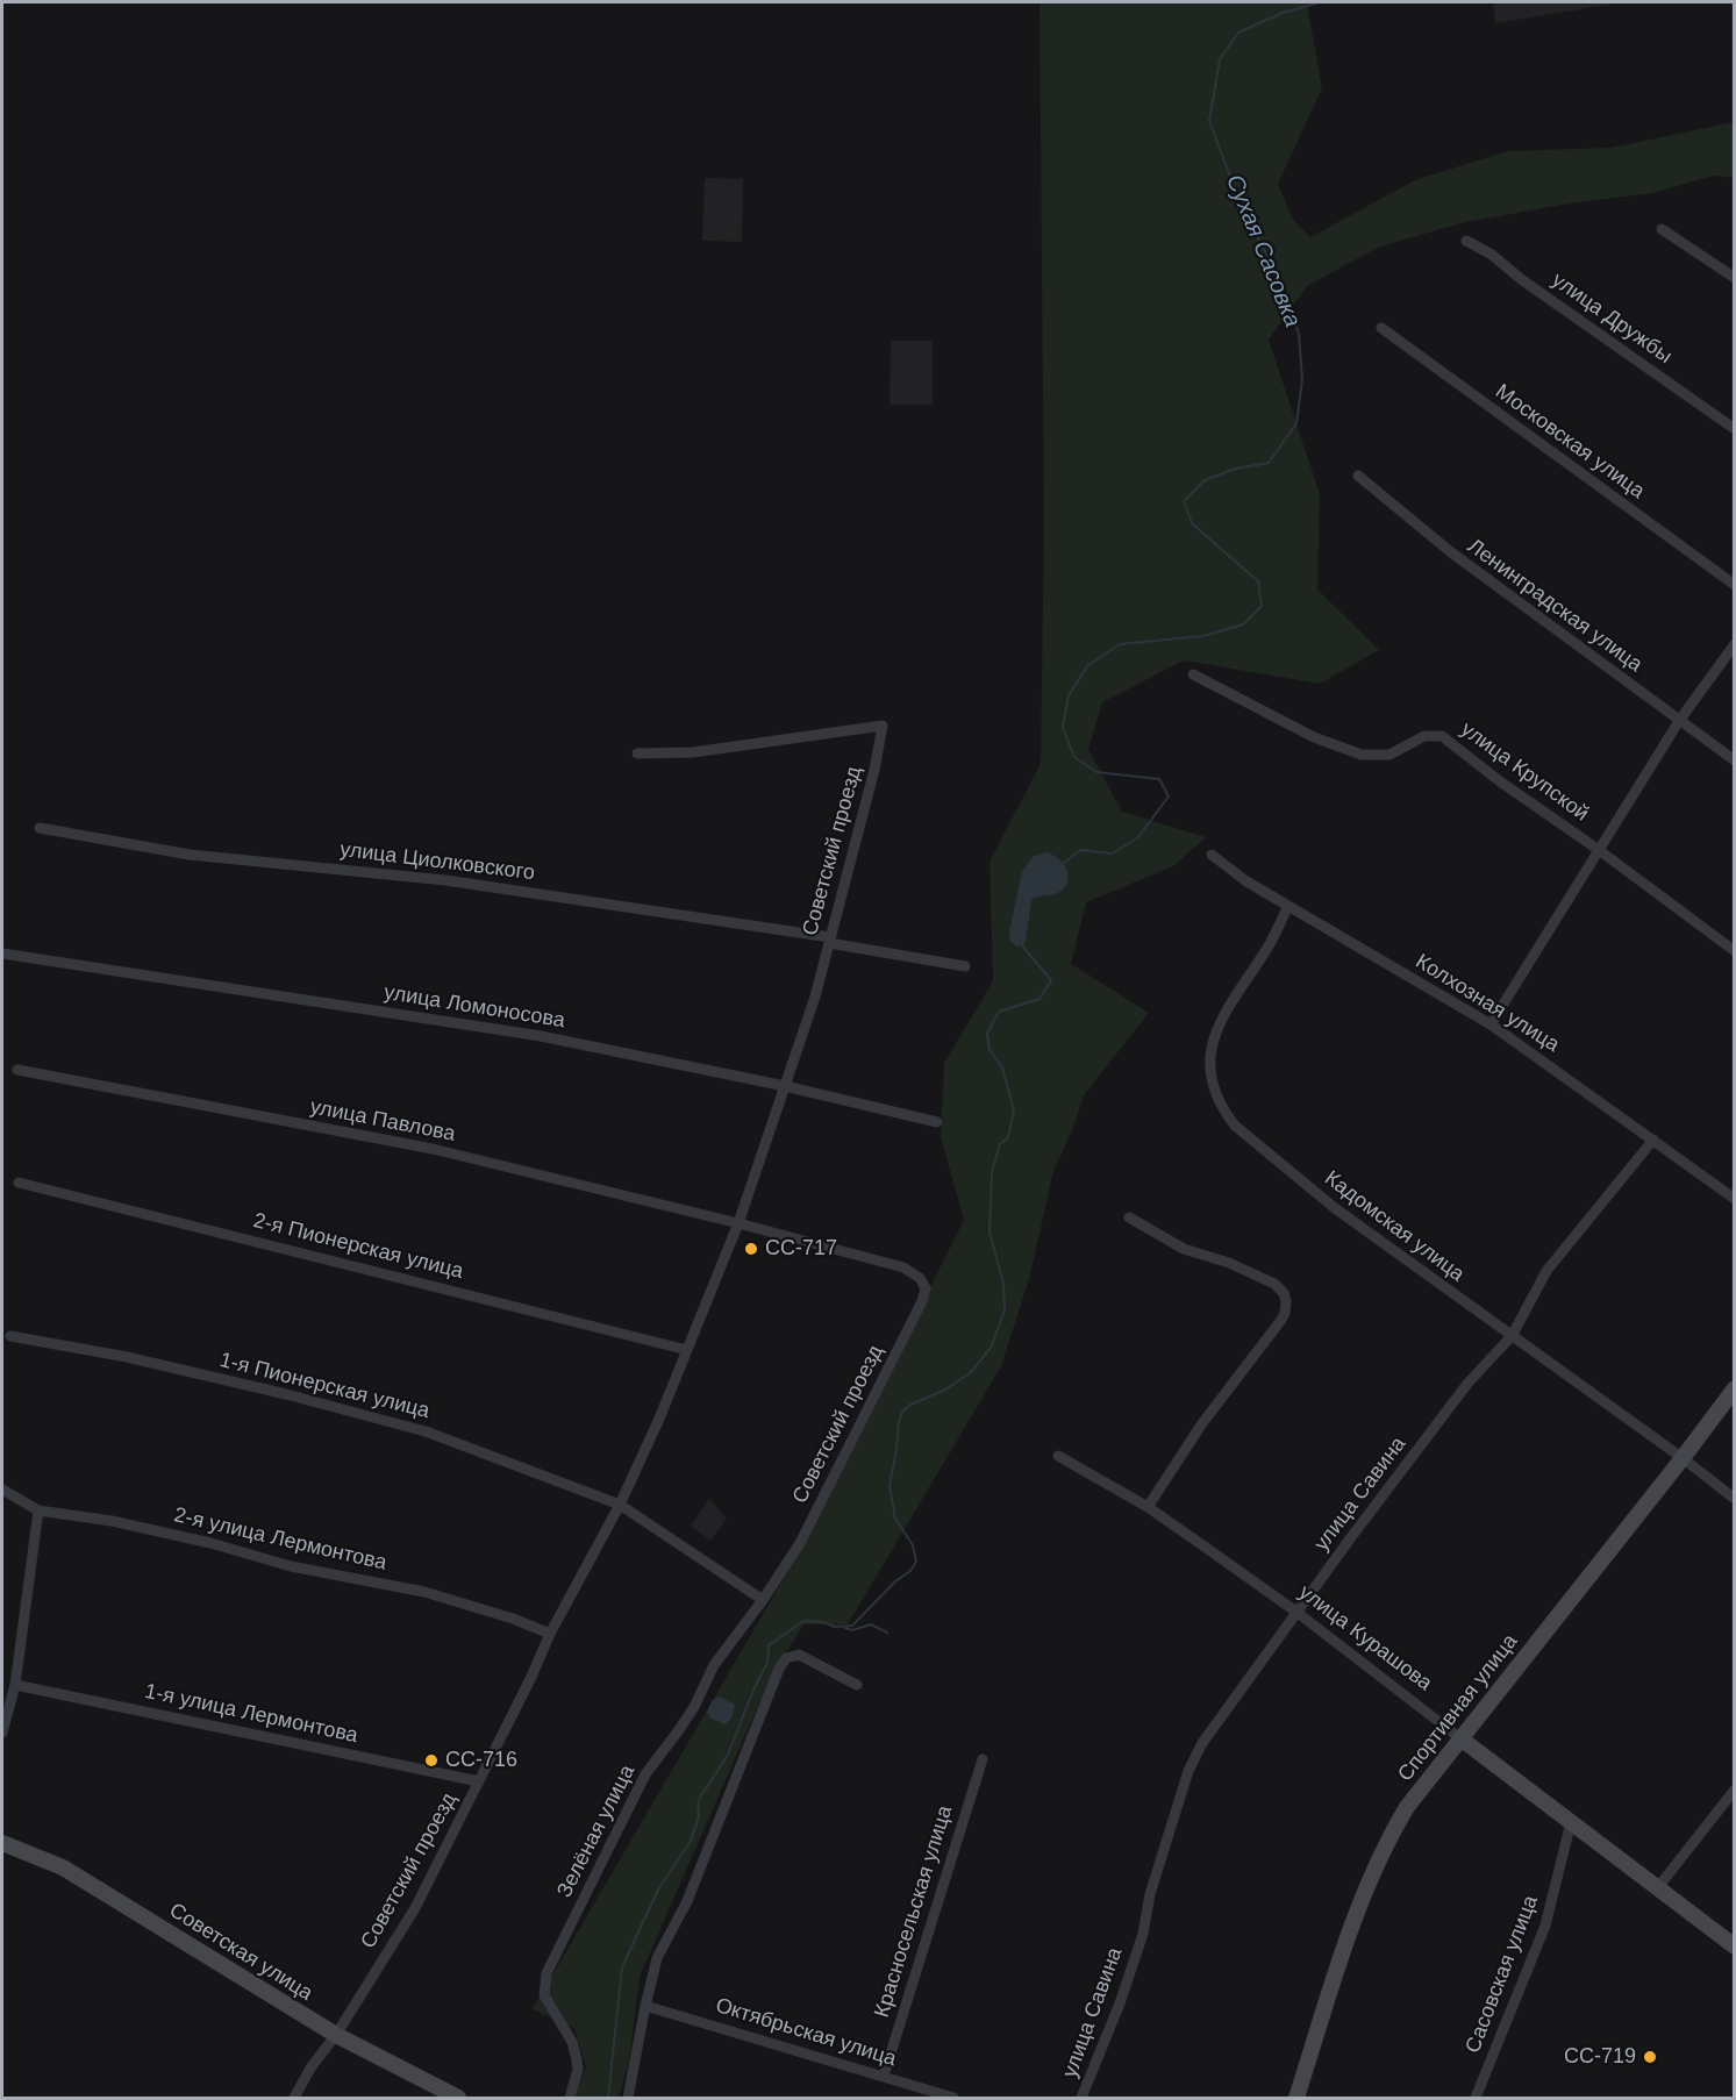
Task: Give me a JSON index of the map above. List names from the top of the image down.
{
  "streets": {
    "street": [
      "улица Дружбы",
      "Московская улица",
      "Ленинградская улица",
      "улица Крупской",
      "Советский проезд",
      "улица Циолковского",
      "Колхозная улица",
      "улица Ломоносова",
      "улица Павлова",
      "Кадомская улица",
      "2-я Пионерская улица",
      "1-я Пионерская улица",
      "улица Савина",
      "2-я улица Лермонтова",
      "улица Курашова",
      "Спортивная улица",
      "1-я улица Лермонтова",
      "Зелёная улица",
      "Красносельская улица",
      "Советская улица",
      "Сасовская улица",
      "Октябрьская улица"
    ]
  },
  "crossings": [
    ["Советский проезд", "улица Циолковского"],
    ["Советский проезд", "улица Ломоносова"],
    ["Советский проезд", "улица Павлова"],
    ["Советский проезд", "2-я Пионерская улица"],
    ["Советский проезд", "1-я Пионерская улица"],
    ["Советский проезд", "2-я улица Лермонтова"],
    ["Советский проезд", "1-я улица Лермонтова"],
    ["Советский проезд", "Зелёная улица"],
    ["Советский проезд", "Советская улица"],
    ["Колхозная улица", "Кадомская улица"],
    ["Колхозная улица", "улица Савина"],
    ["Кадомская улица", "улица Савина"],
    ["Кадомская улица", "Спортивная улица"],
    ["улица Савина", "улица Курашова"],
    ["улица Курашова", "Спортивная улица"],
    ["улица Курашова", "Сасовская улица"],
    ["Красносельская улица", "Октябрьская улица"]
  ],
  "water": ["Сухая Сасовка"],
  "places": ["СС-717", "СС-716", "СС-719"]
}
